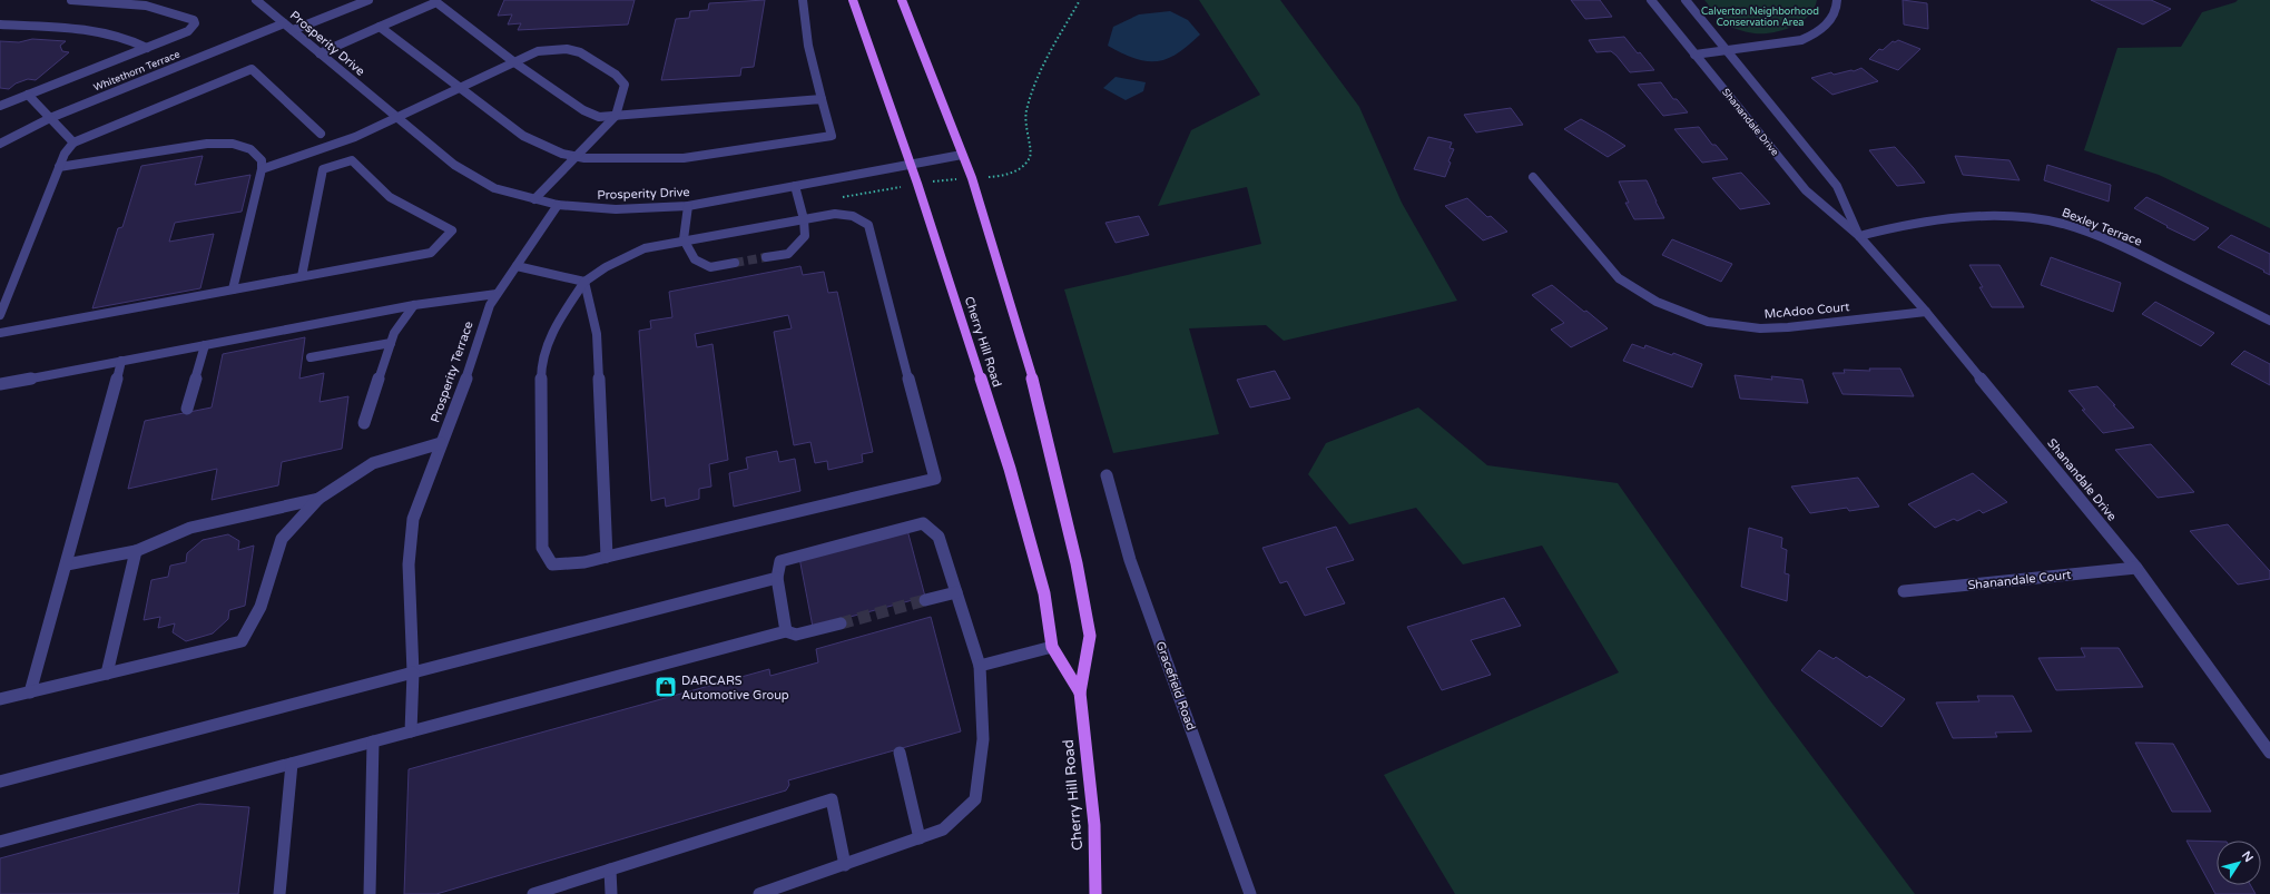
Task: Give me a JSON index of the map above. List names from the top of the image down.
{
  "streets": {
    "main road": ["Cherry Hill Road"],
    "street": [
      "Prosperity Drive",
      "Whitethorn Terrace",
      "Shanandale Drive",
      "Bexley Terrace",
      "McAdoo Court",
      "Prosperity Terrace",
      "Shanandale Court",
      "Gracefield Road"
    ]
  },
  "crossings": [
    ["Prosperity Drive", "Whitethorn Terrace"],
    ["Prosperity Drive", "Cherry Hill Road"],
    ["Prosperity Drive", "Prosperity Terrace"],
    ["Shanandale Drive", "Bexley Terrace"],
    ["Shanandale Drive", "McAdoo Court"],
    ["Shanandale Drive", "Shanandale Court"]
  ],
  "parks": ["Calverton Neighborhood Conservation Area"],
  "places": {
    "shop": ["DARCARS Automotive Group"]
  },
  "north": "top right"
}
